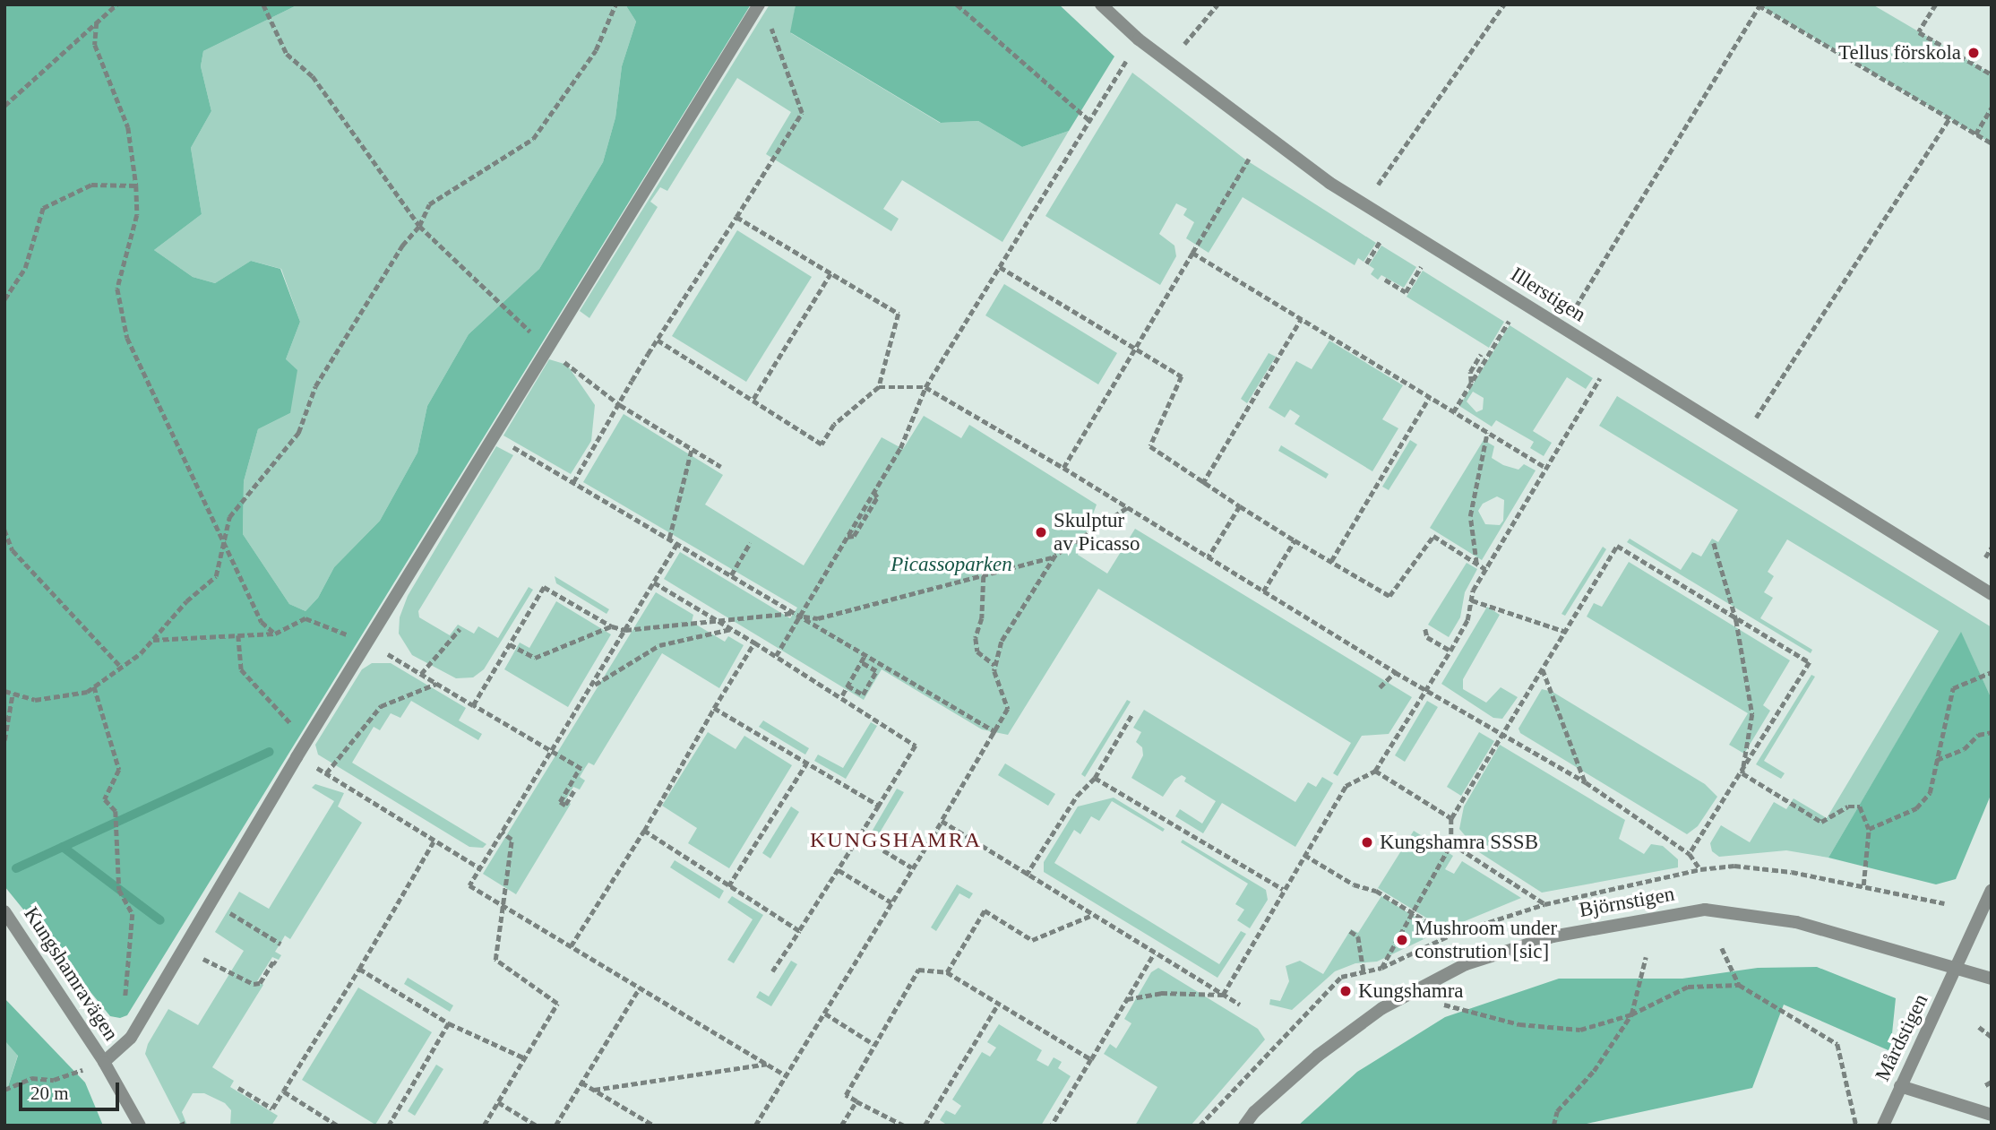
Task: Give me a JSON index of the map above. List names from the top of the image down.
{
  "streets": {
    "street": [
      "Illerstigen",
      "Björnstigen",
      "Kungshamravägen",
      "Mårdstigen"
    ]
  },
  "crossings": [
    ["Björnstigen", "Mårdstigen"]
  ],
  "districts": ["KUNGSHAMRA"],
  "parks": ["Picassoparken"],
  "places": [
    "Tellus förskola",
    "Skulptur av Picasso",
    "Kungshamra SSSB",
    "Mushroom under constrution [sic]",
    "Kungshamra"
  ],
  "scale_bar": "20 m"
}
